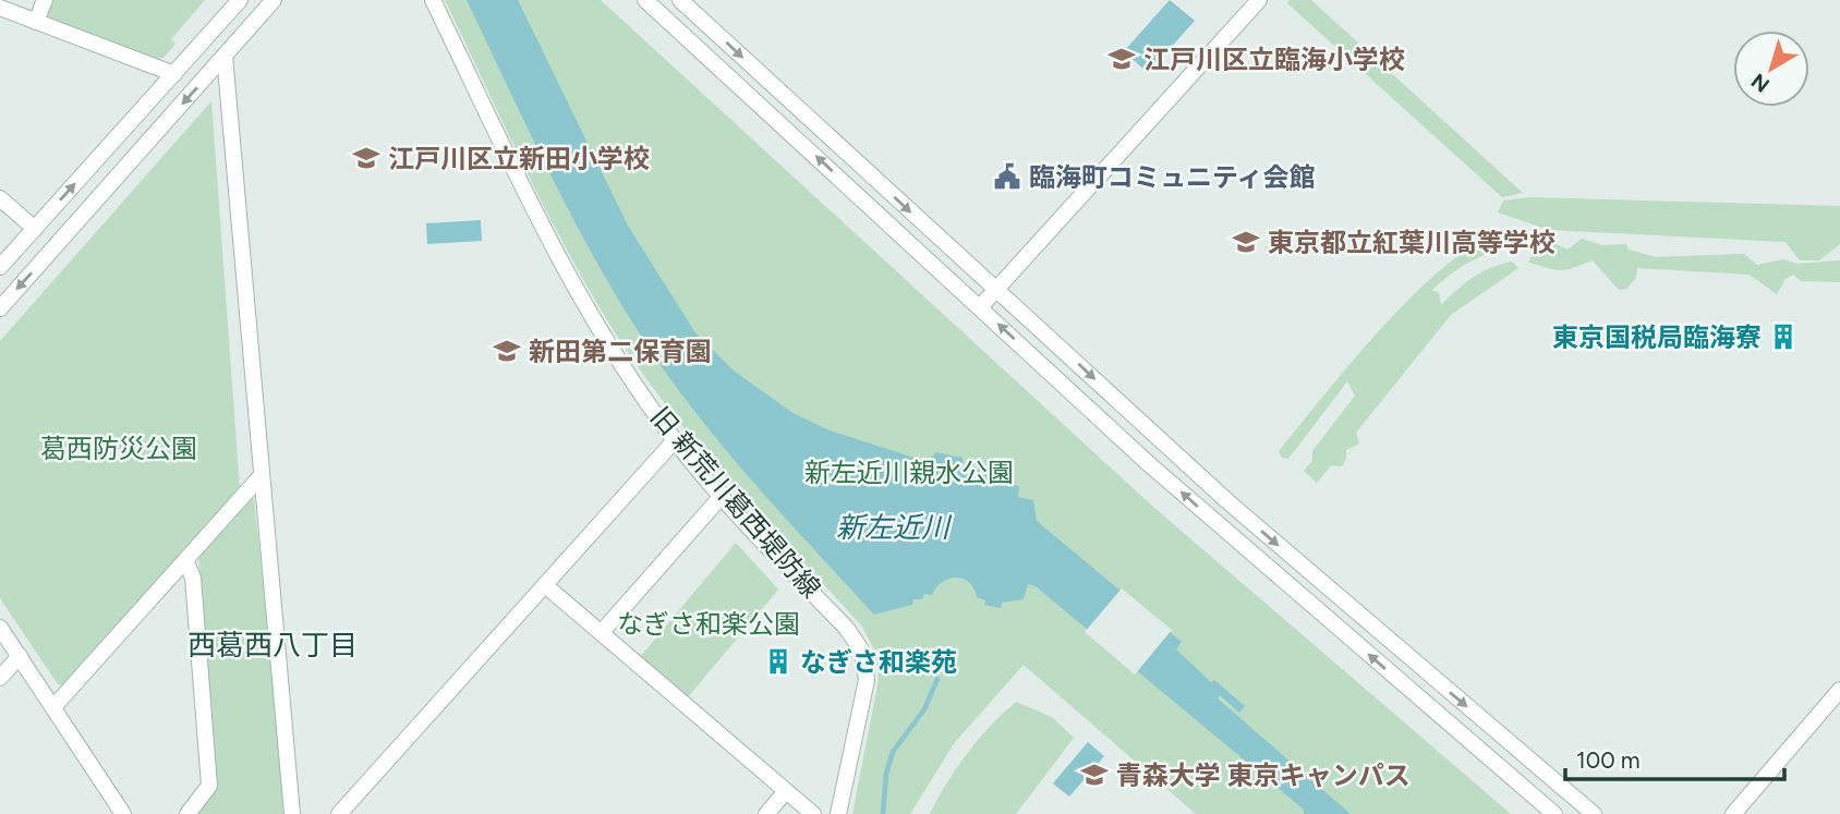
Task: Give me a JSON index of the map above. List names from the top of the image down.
{
  "streets": {
    "street": ["旧 新荒川葛西堤防線"]
  },
  "districts": ["西葛西八丁目"],
  "water": ["新左近川"],
  "parks": ["葛西防災公園", "新左近川親水公園", "なぎさ和楽公園"],
  "places": {
    "school or university": [
      "江戸川区立臨海小学校",
      "江戸川区立新田小学校",
      "東京都立紅葉川高等学校",
      "新田第二保育園",
      "青森大学 東京キャンパス"
    ],
    "public building": ["臨海町コミュニティ会館"],
    "building": ["東京国税局臨海寮", "なぎさ和楽苑"]
  },
  "scale_bar": "100 m",
  "north": "bottom left"
}
